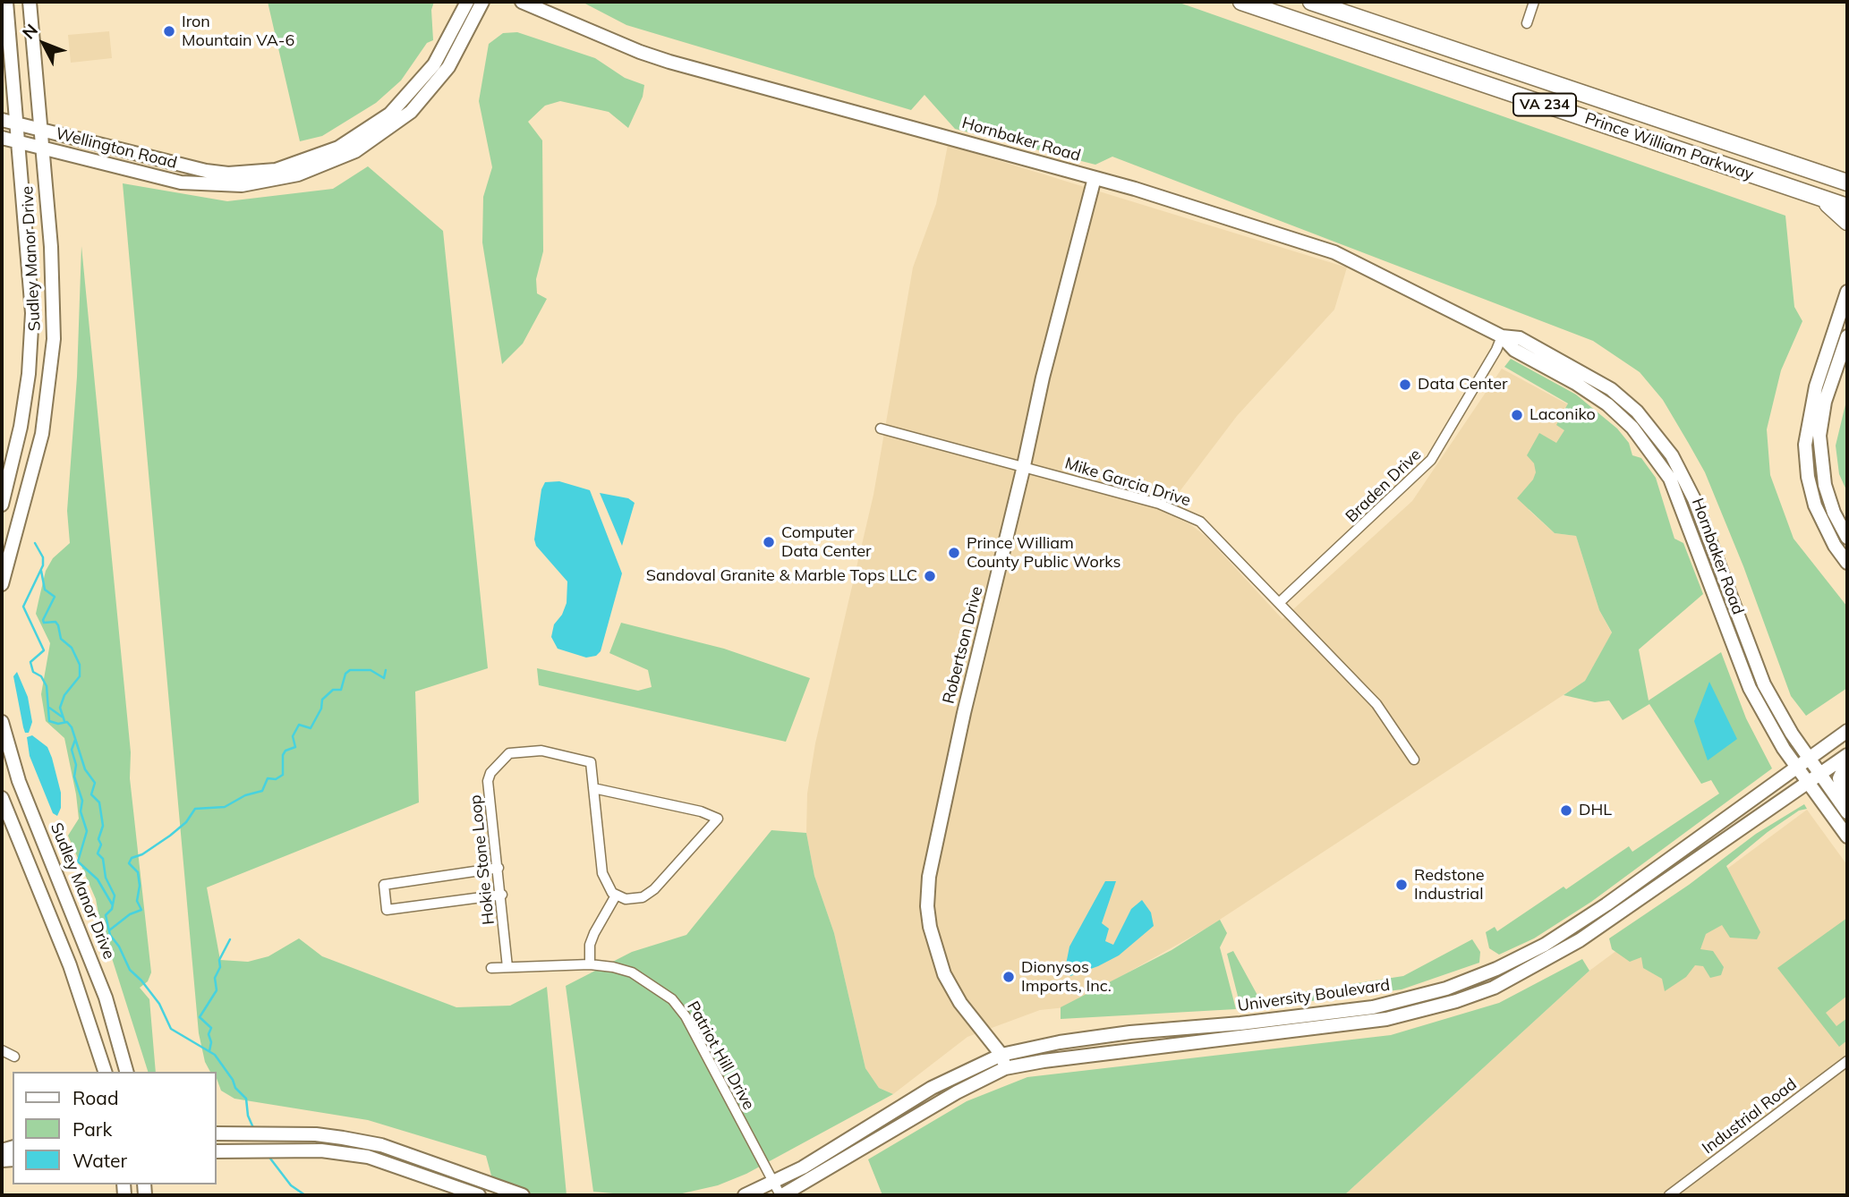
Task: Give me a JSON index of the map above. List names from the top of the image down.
{
  "streets": {
    "highway": ["VA 234", "Prince William Parkway"],
    "main road": [
      "Hornbaker Road",
      "Wellington Road",
      "Sudley Manor Drive",
      "Robertson Drive",
      "University Boulevard"
    ],
    "street": [
      "Mike Garcia Drive",
      "Braden Drive",
      "Hokie Stone Loop",
      "Patriot Hill Drive",
      "Industrial Road"
    ]
  },
  "crossings": [
    ["Hornbaker Road", "Braden Drive"],
    ["Hornbaker Road", "Robertson Drive"],
    ["Hornbaker Road", "University Boulevard"],
    ["Wellington Road", "Sudley Manor Drive"],
    ["Mike Garcia Drive", "Braden Drive"],
    ["Mike Garcia Drive", "Robertson Drive"],
    ["Robertson Drive", "University Boulevard"],
    ["Hokie Stone Loop", "Patriot Hill Drive"],
    ["University Boulevard", "Patriot Hill Drive"]
  ],
  "places": [
    "Iron Mountain VA-6",
    "Data Center",
    "Laconiko",
    "Computer Data Center",
    "Prince William County Public Works",
    "Sandoval Granite & Marble Tops LLC",
    "DHL",
    "Redstone Industrial",
    "Dionysos Imports, Inc."
  ],
  "legend": ["Road", "Park", "Water"],
  "north": "top left"
}
